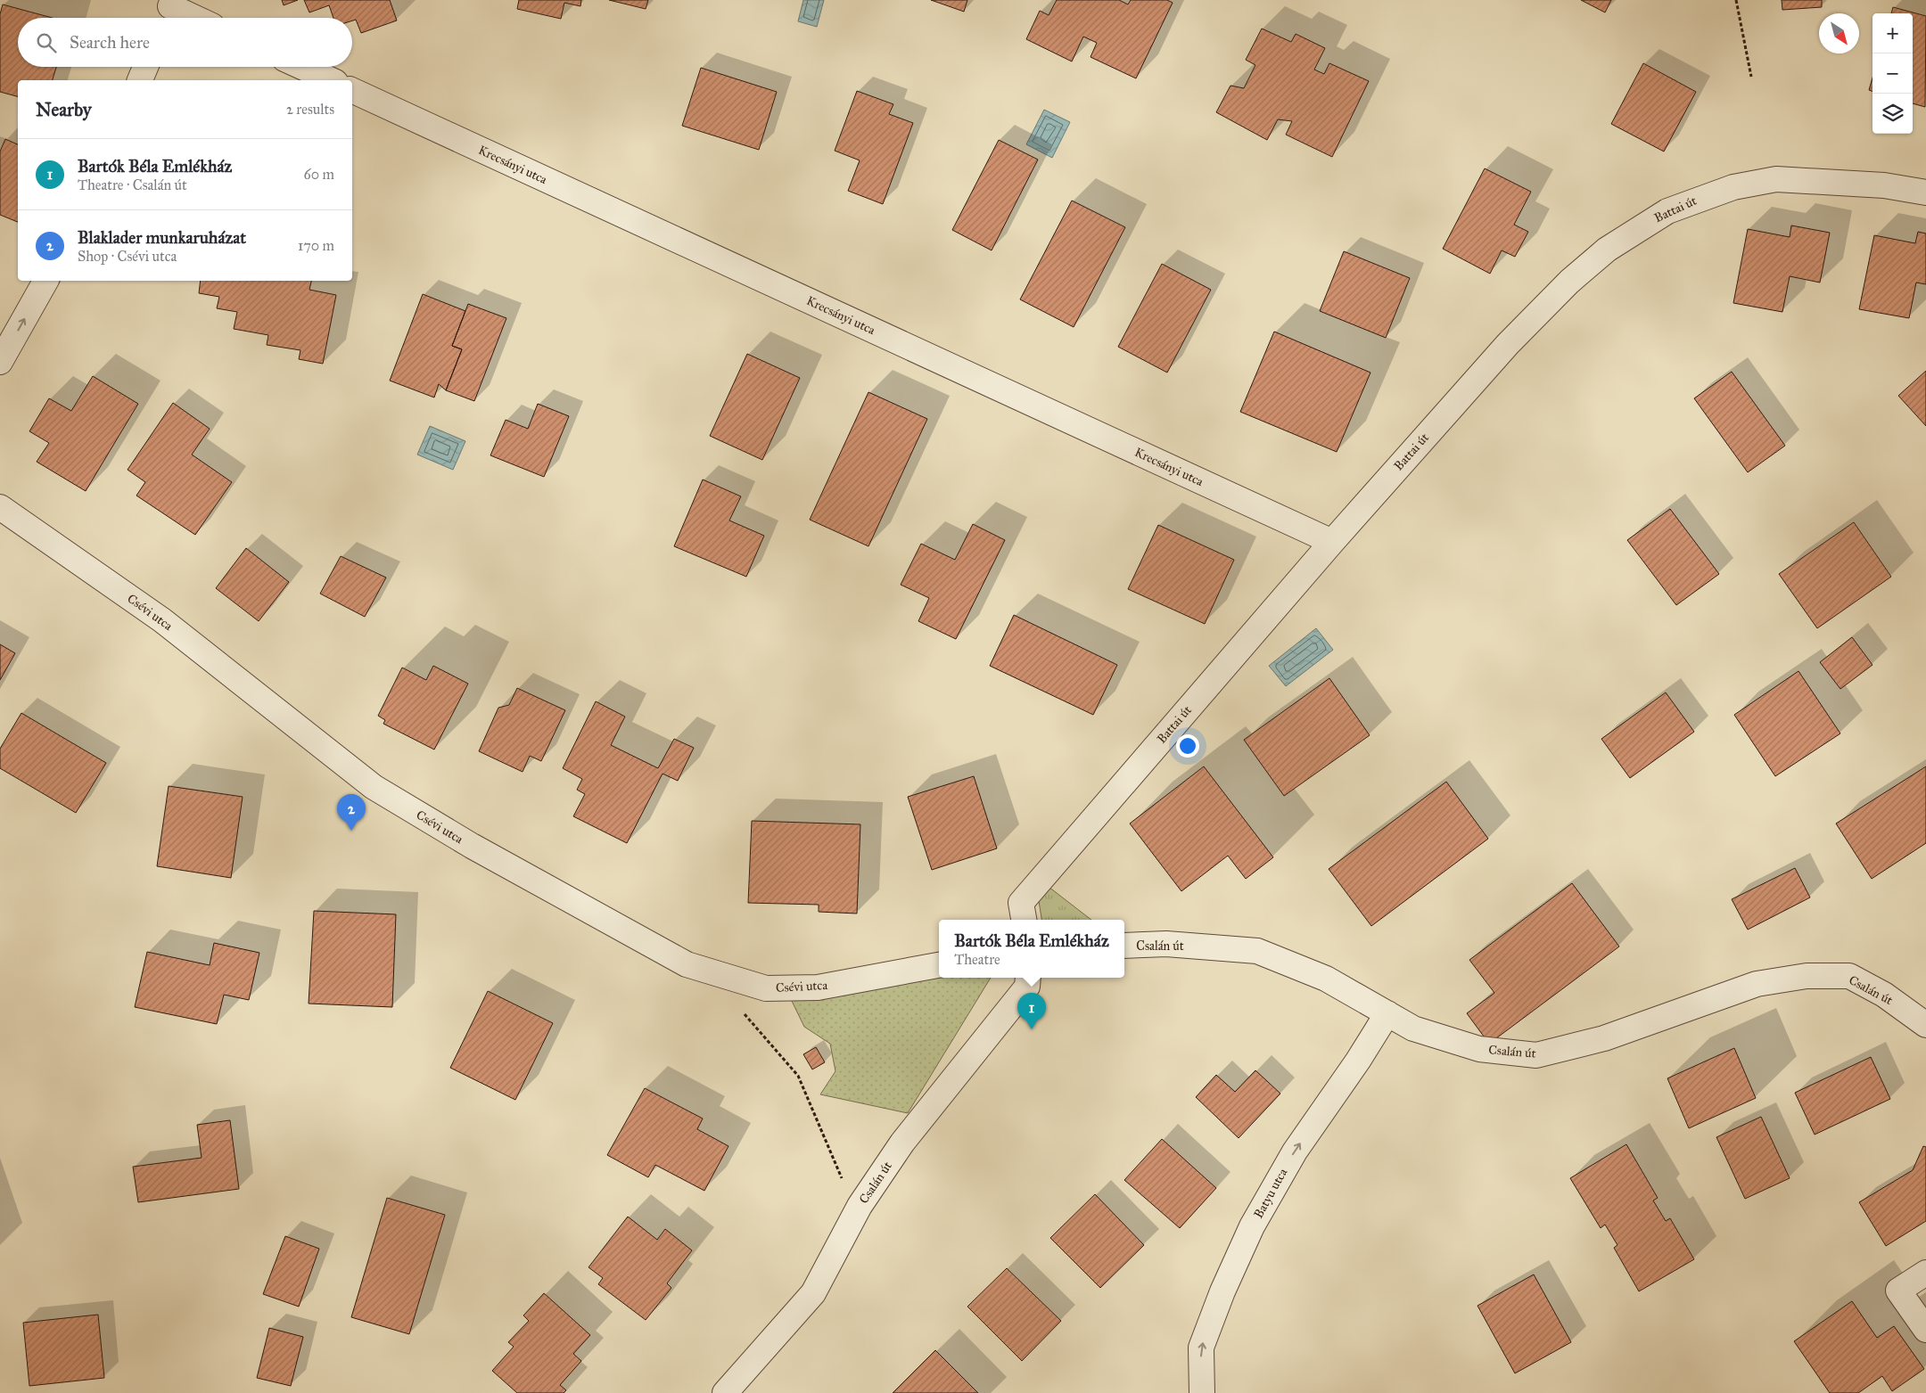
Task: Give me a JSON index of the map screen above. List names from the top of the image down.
{
  "streets": {
    "street": [
      "Krecsányi utca",
      "Battai út",
      "Csévi utca",
      "Csalán út",
      "Batyu utca"
    ]
  },
  "crossings": [
    ["Krecsányi utca", "Battai út"],
    ["Csalán út", "Batyu utca"]
  ],
  "one_way": ["Batyu utca"],
  "north": "bottom right",
  "page": {
    "map_buttons": ["+", "−"],
    "search": "Search here",
    "heading": ["Nearby", "2 results"],
    "list": [
      {
        "mark": "1",
        "name": "Bartók Béla Emlékház",
        "note": "Theatre · Csalán út",
        "value": "60 m"
      },
      {
        "mark": "2",
        "name": "Blaklader munkaruházat",
        "note": "Shop · Csévi utca",
        "value": "170 m"
      }
    ],
    "pins": ["2", "1"],
    "popup": ["Bartók Béla Emlékház", "Theatre"]
  }
}
